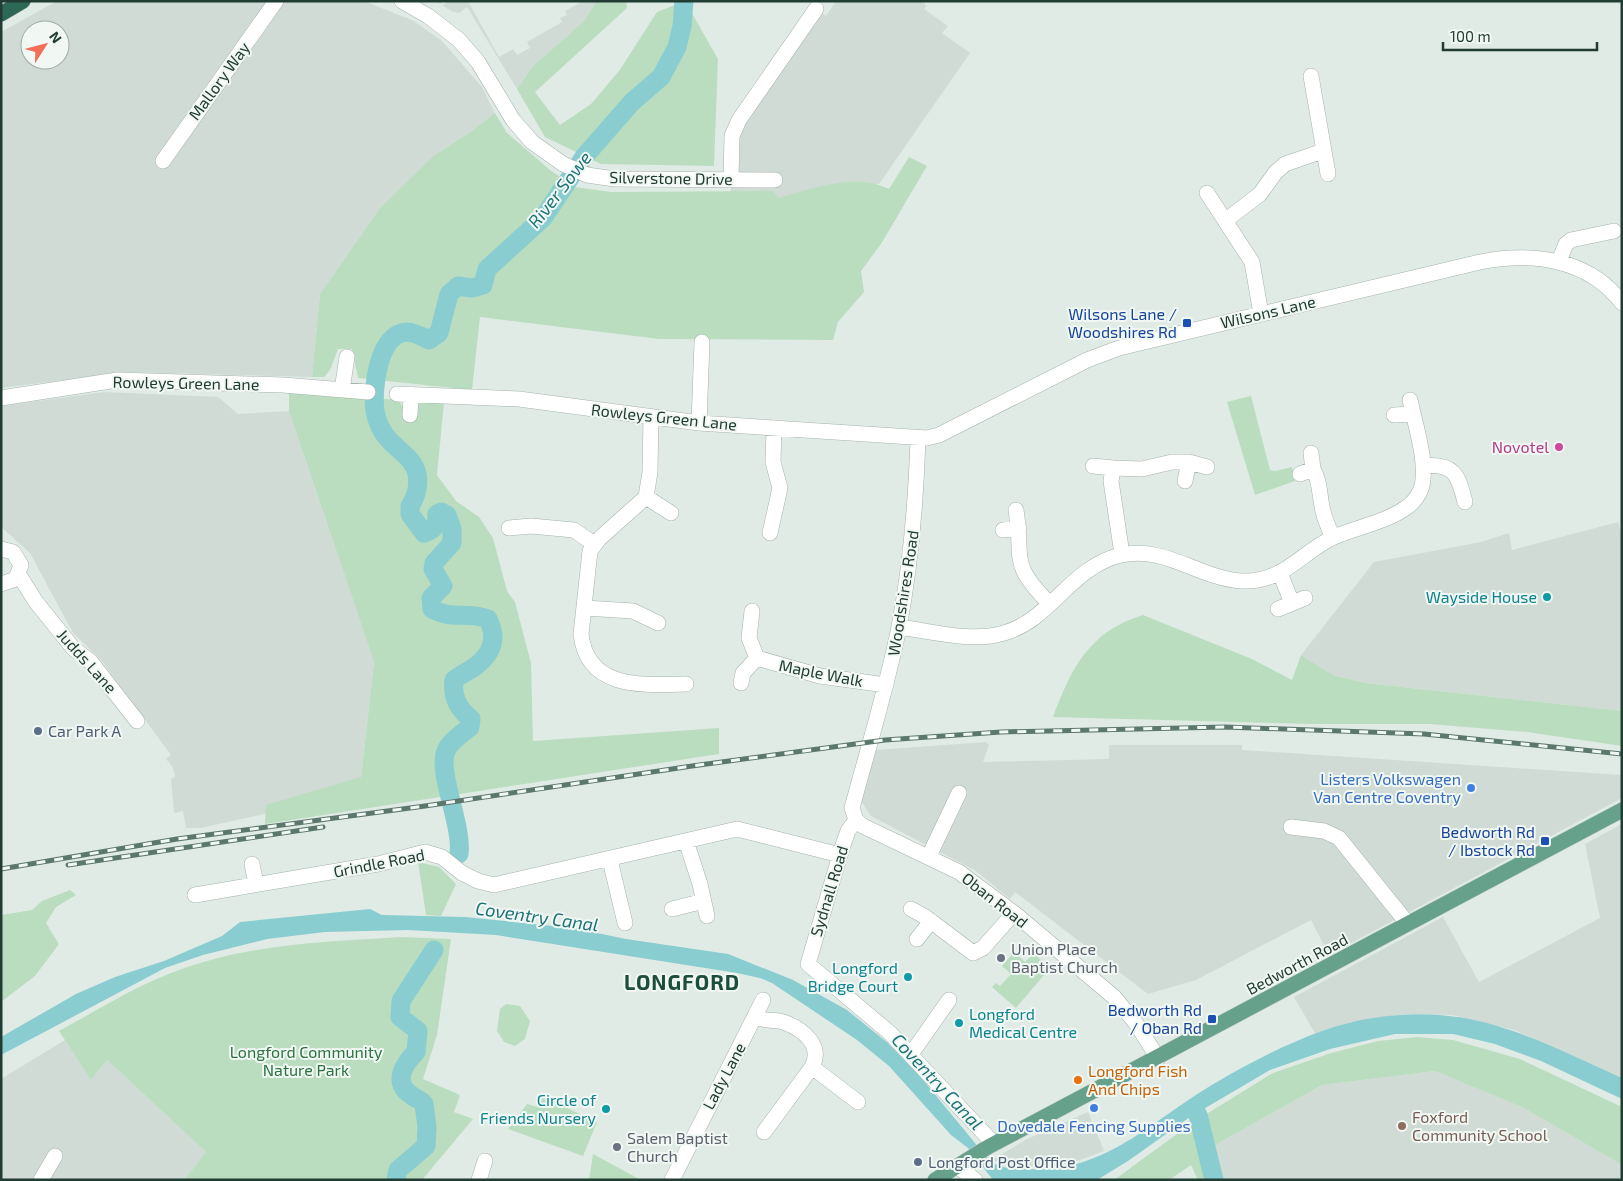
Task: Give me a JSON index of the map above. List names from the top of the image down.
{
  "streets": {
    "main road": ["Bedworth Road"],
    "street": [
      "Mallory Way",
      "Silverstone Drive",
      "Wilsons Lane",
      "Rowleys Green Lane",
      "Woodshires Road",
      "Judds Lane",
      "Maple Walk",
      "Grindle Road",
      "Sydnall Road",
      "Oban Road",
      "Lady Lane"
    ]
  },
  "crossings": [
    ["Wilsons Lane", "Rowleys Green Lane"],
    ["Wilsons Lane", "Woodshires Road"],
    ["Rowleys Green Lane", "Woodshires Road"],
    ["Woodshires Road", "Maple Walk"],
    ["Woodshires Road", "Sydnall Road"],
    ["Grindle Road", "Sydnall Road"],
    ["Sydnall Road", "Oban Road"],
    ["Sydnall Road", "Bedworth Road"],
    ["Oban Road", "Bedworth Road"]
  ],
  "districts": ["LONGFORD"],
  "water": ["River Sowe", "Coventry Canal"],
  "parks": ["Longford Community Nature Park"],
  "places": {
    "transit": ["Wilsons Lane / Woodshires Rd", "Bedworth Rd / Ibstock Rd", "Bedworth Rd / Oban Rd"],
    "other": [
      "Novotel",
      "Wayside House",
      "Car Park A",
      "Listers Volkswagen Van Centre Coventry",
      "Union Place Baptist Church",
      "Longford Bridge Court",
      "Longford Medical Centre",
      "Longford Fish And Chips",
      "Dovedale Fencing Supplies",
      "Circle of Friends Nursery",
      "Foxford Community School",
      "Salem Baptist Church",
      "Longford Post Office"
    ]
  },
  "scale_bar": "100 m",
  "north": "top right"
}
